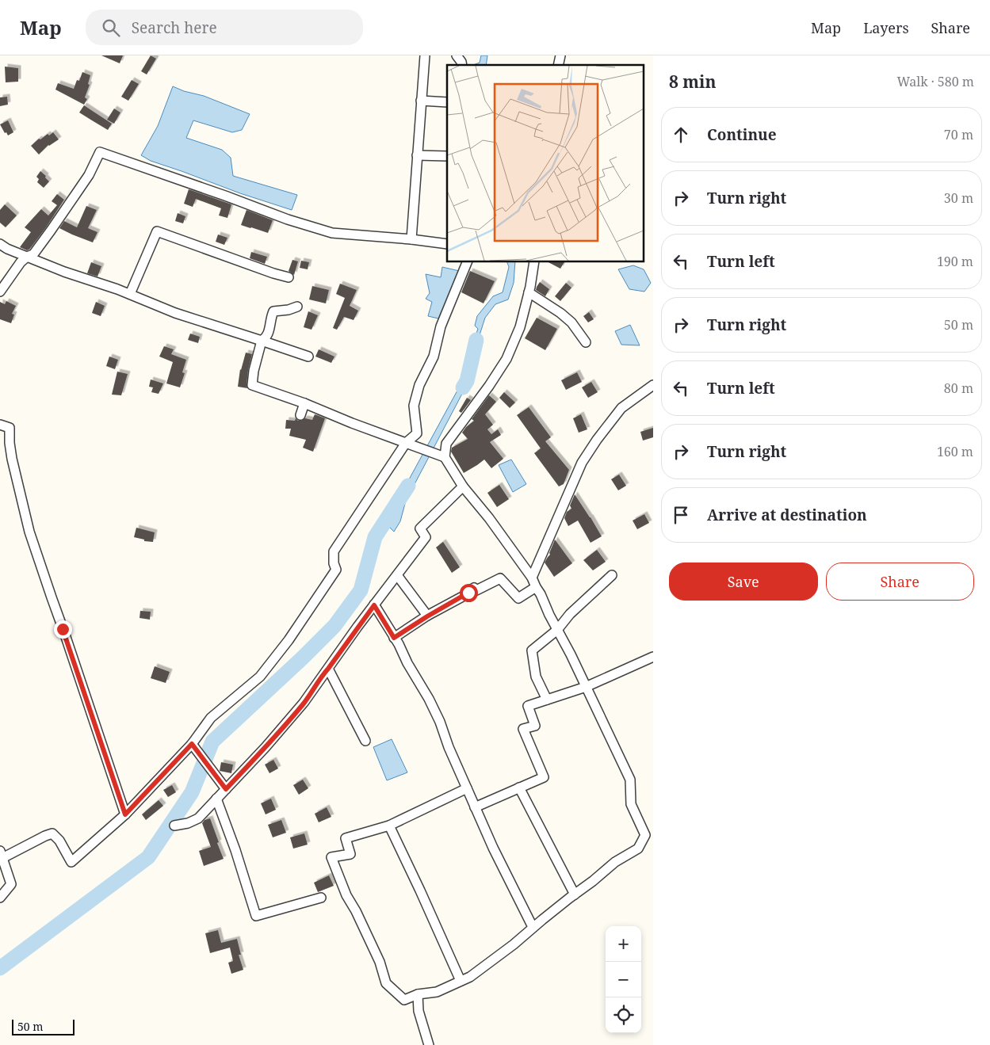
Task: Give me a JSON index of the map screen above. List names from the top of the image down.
{
  "scale_bar": "50 m",
  "page": {
    "header": "Map",
    "search": "Search here",
    "nav": ["Map", "Layers", "Share"],
    "heading": ["8 min", "Walk · 580 m"],
    "list": [
      ["Continue", "70 m"],
      ["Turn right", "30 m"],
      ["Turn left", "190 m"],
      ["Turn right", "50 m"],
      ["Turn left", "80 m"],
      ["Turn right", "160 m"],
      "Arrive at destination"
    ],
    "buttons": ["Save", "Share"],
    "map_buttons": ["+", "−"],
    "scale": "50 m"
  }
}
